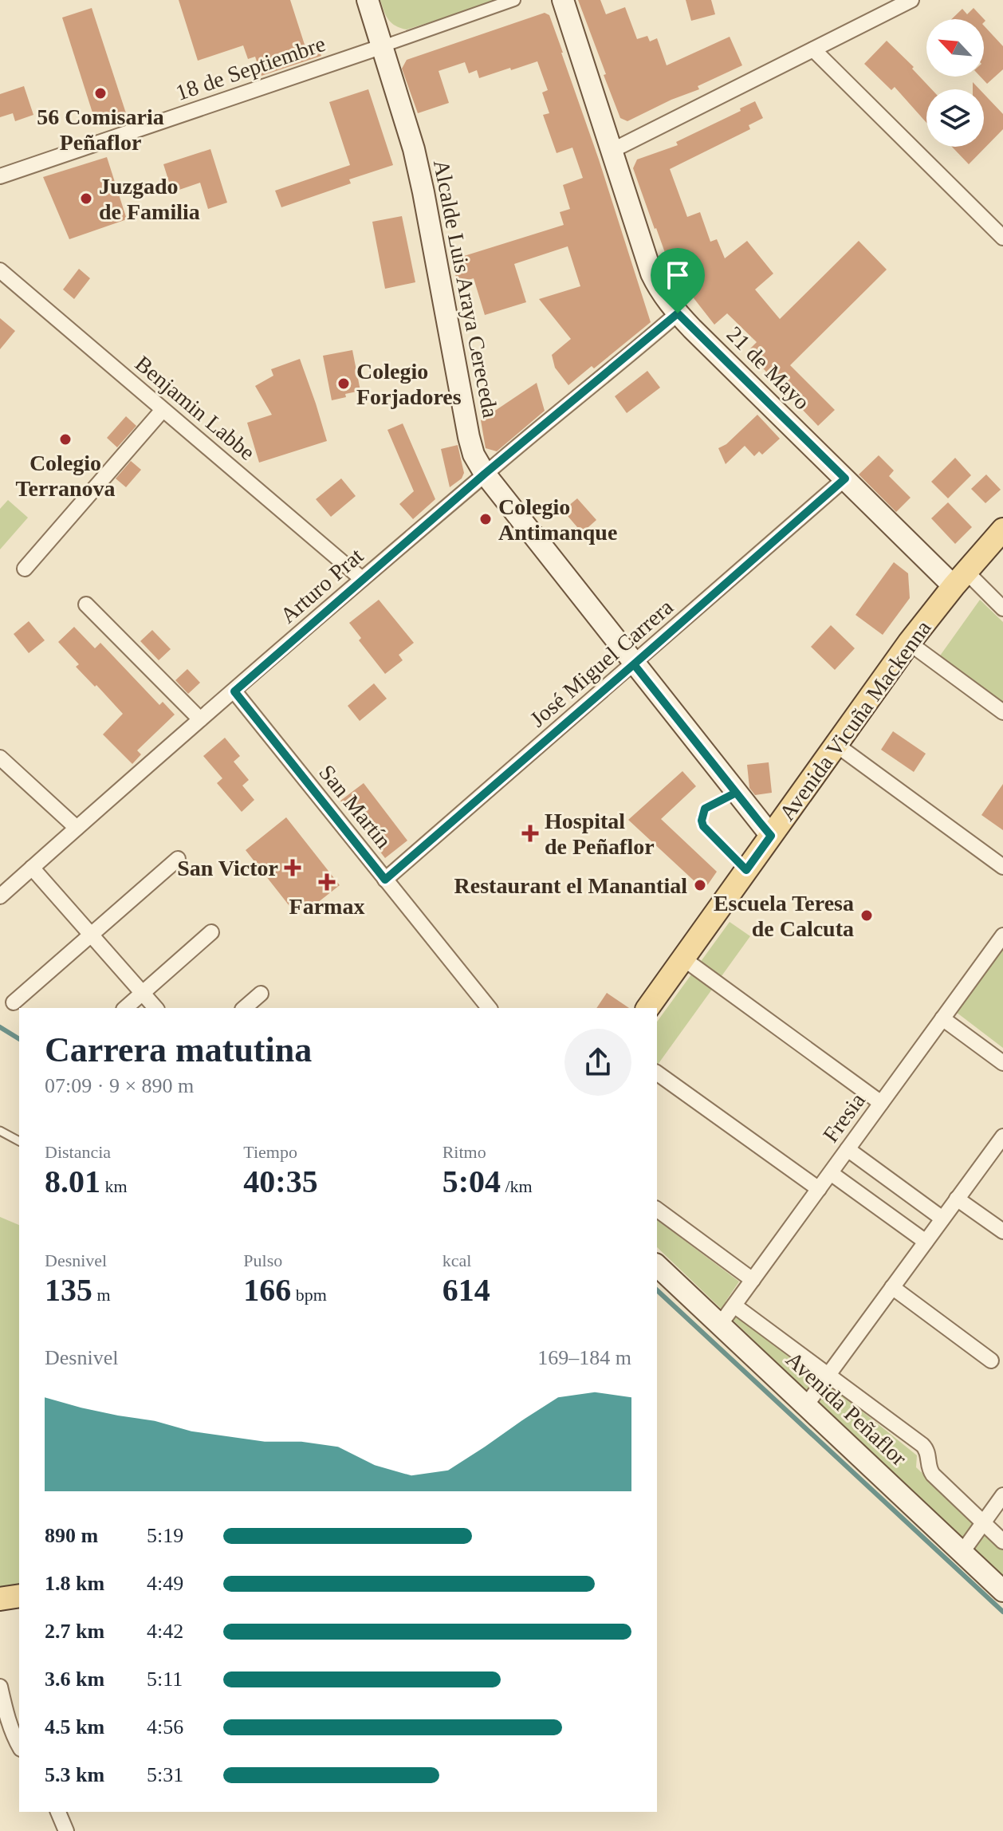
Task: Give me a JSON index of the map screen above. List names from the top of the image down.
{
  "streets": {
    "main road": [
      "Alcalde Luis Araya Cereceda",
      "21 de Mayo",
      "Avenida Vicuña Mackenna",
      "Avenida Peñaflor"
    ],
    "street": [
      "18 de Septiembre",
      "Benjamin Labbe",
      "Arturo Prat",
      "José Miguel Carrera",
      "San Martín",
      "Fresia"
    ]
  },
  "crossings": [
    ["18 de Septiembre", "Alcalde Luis Araya Cereceda"],
    ["Alcalde Luis Araya Cereceda", "Arturo Prat"],
    ["Alcalde Luis Araya Cereceda", "José Miguel Carrera"],
    ["Alcalde Luis Araya Cereceda", "Avenida Vicuña Mackenna"],
    ["21 de Mayo", "Arturo Prat"],
    ["21 de Mayo", "José Miguel Carrera"],
    ["21 de Mayo", "Avenida Vicuña Mackenna"],
    ["Benjamin Labbe", "Arturo Prat"],
    ["Arturo Prat", "San Martín"],
    ["José Miguel Carrera", "San Martín"],
    ["Fresia", "Avenida Peñaflor"]
  ],
  "places": {
    "other": [
      "56 Comisaria Peñaflor",
      "Juzgado de Familia",
      "Colegio Forjadores",
      "Colegio Terranova",
      "Colegio Antimanque",
      "Restaurant el Manantial",
      "Escuela Teresa de Calcuta"
    ],
    "health": ["Hospital de Peñaflor", "San Victor", "Farmax"]
  },
  "north": "top left",
  "page": {
    "heading": ["Carrera matutina", "07:09 · 9 × 890 m"],
    "stats": [
      ["Distancia", "8.01 km"],
      ["Tiempo", "40:35"],
      ["Ritmo", "5:04 /km"],
      ["Desnivel", "135 m"],
      ["Pulso", "166 bpm"],
      ["kcal", "614"]
    ],
    "chart": ["Desnivel", "169–184 m"],
    "list": [
      {
        "name": "890 m",
        "note": "5:19"
      },
      {
        "name": "1.8 km",
        "note": "4:49"
      },
      {
        "name": "2.7 km",
        "note": "4:42"
      },
      {
        "name": "3.6 km",
        "note": "5:11"
      },
      {
        "name": "4.5 km",
        "note": "4:56"
      },
      {
        "name": "5.3 km",
        "note": "5:31"
      }
    ]
  }
}
